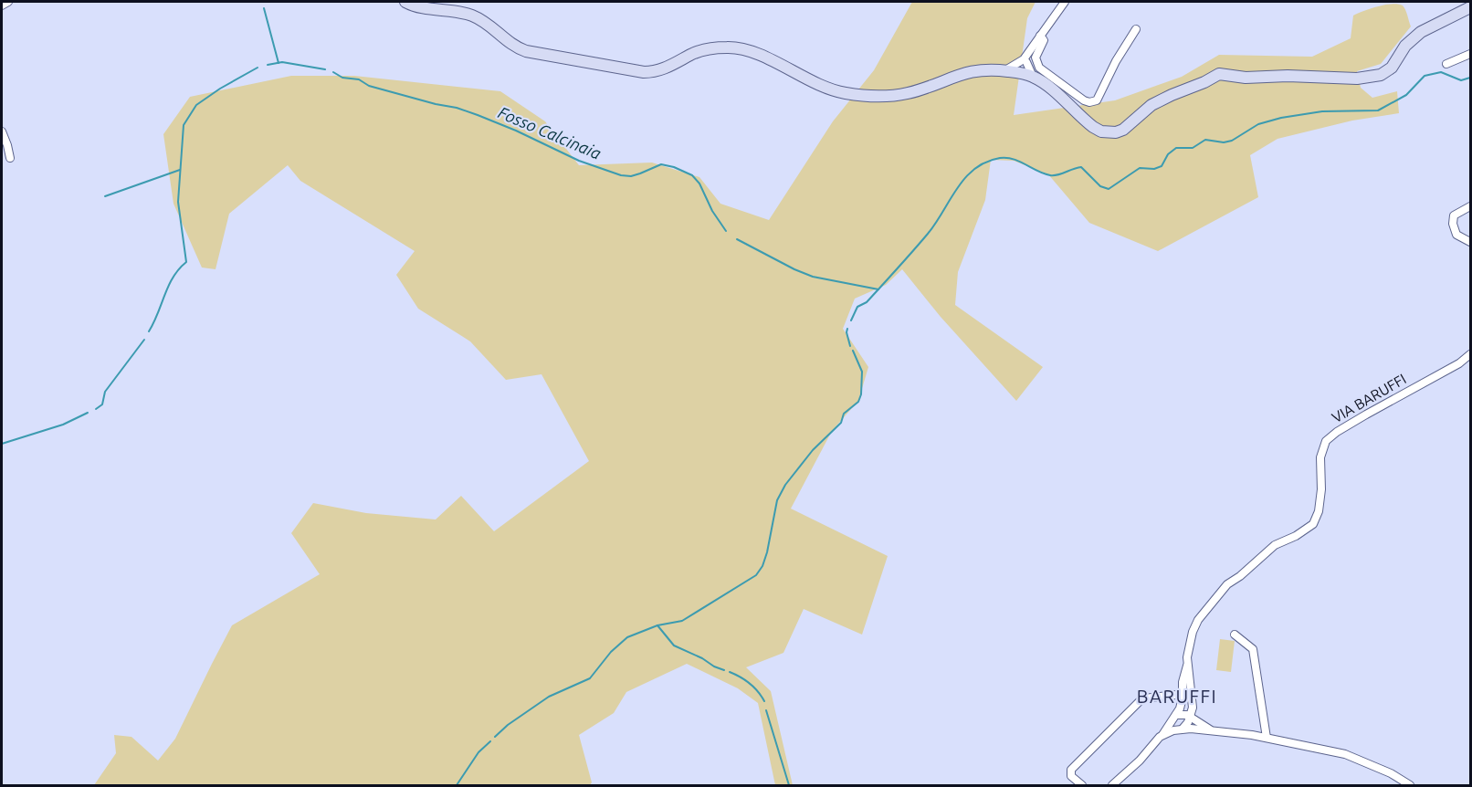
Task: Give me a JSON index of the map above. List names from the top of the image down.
{
  "streets": {
    "street": ["VIA BARUFFI"]
  },
  "districts": ["BARUFFI"],
  "water": ["Fosso Calcinaia"]
}
